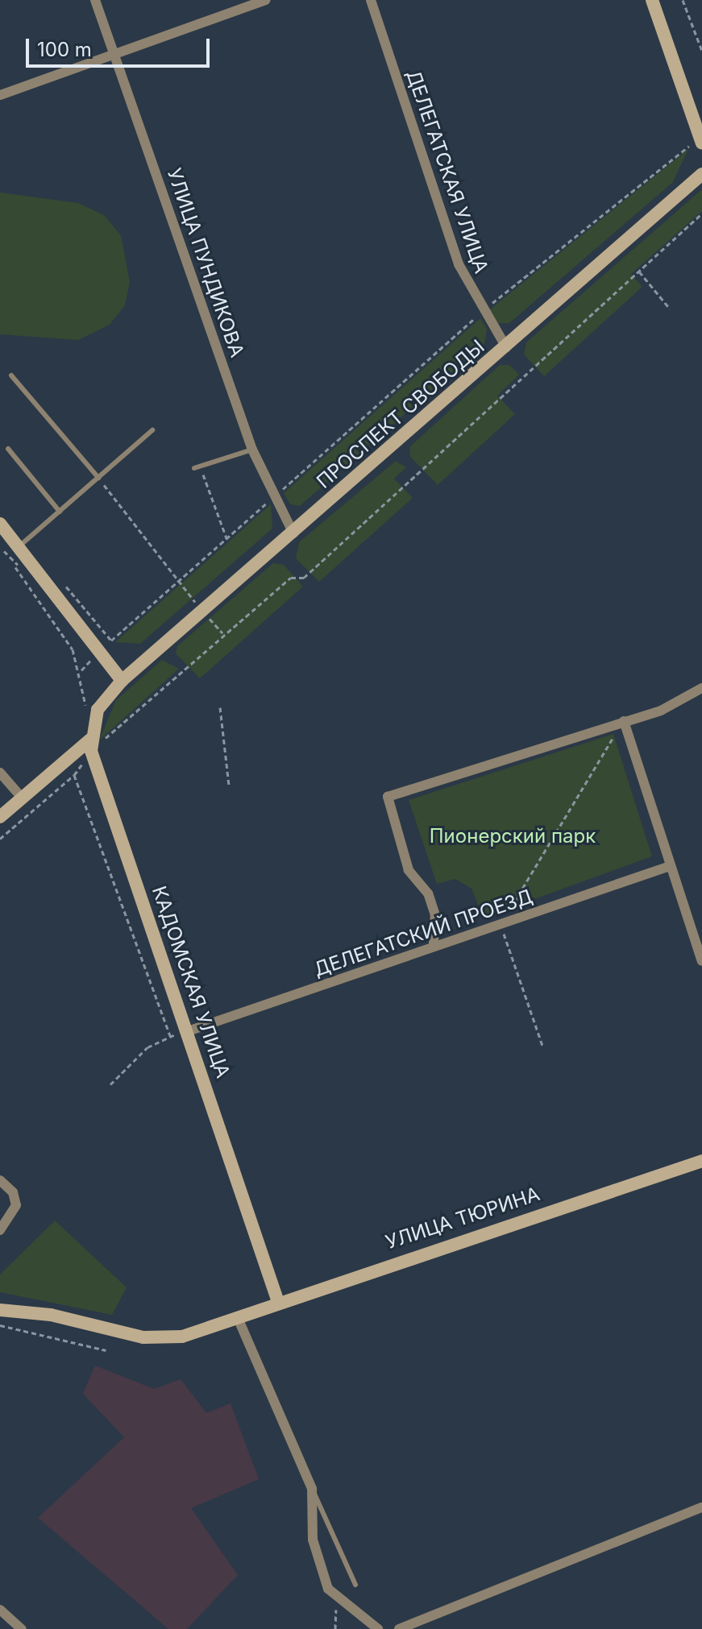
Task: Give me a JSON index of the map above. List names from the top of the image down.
{
  "streets": {
    "street": [
      "ДЕЛЕГАТСКАЯ УЛИЦА",
      "УЛИЦА ПУНДИКОВА",
      "ПРОСПЕКТ СВОБОДЫ",
      "ДЕЛЕГАТСКИЙ ПРОЕЗД",
      "КАДОМСКАЯ УЛИЦА",
      "УЛИЦА ТЮРИНА"
    ]
  },
  "crossings": [
    ["ДЕЛЕГАТСКАЯ УЛИЦА", "ПРОСПЕКТ СВОБОДЫ"],
    ["УЛИЦА ПУНДИКОВА", "ПРОСПЕКТ СВОБОДЫ"],
    ["ДЕЛЕГАТСКИЙ ПРОЕЗД", "КАДОМСКАЯ УЛИЦА"],
    ["КАДОМСКАЯ УЛИЦА", "УЛИЦА ТЮРИНА"]
  ],
  "parks": ["Пионерский парк"],
  "scale_bar": "100 m"
}
